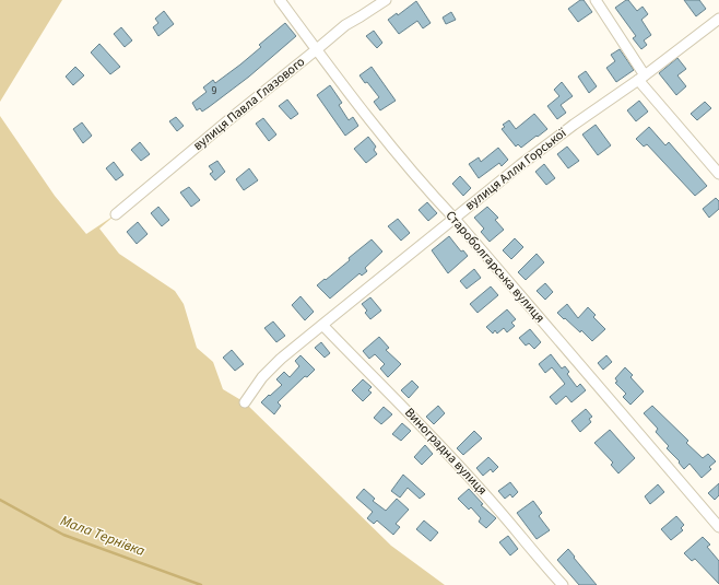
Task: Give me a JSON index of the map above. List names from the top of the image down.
{
  "streets": {
    "street": [
      "вулиця Павла Глазового",
      "вулиця Алли Горської",
      "Староболгарська вулиця",
      "Виноградна вулиця"
    ]
  },
  "crossings": [
    ["вулиця Павла Глазового", "Староболгарська вулиця"],
    ["вулиця Алли Горської", "Староболгарська вулиця"],
    ["вулиця Алли Горської", "Виноградна вулиця"]
  ],
  "water": ["Мала Тернівка"],
  "house_numbers": ["9"]
}
